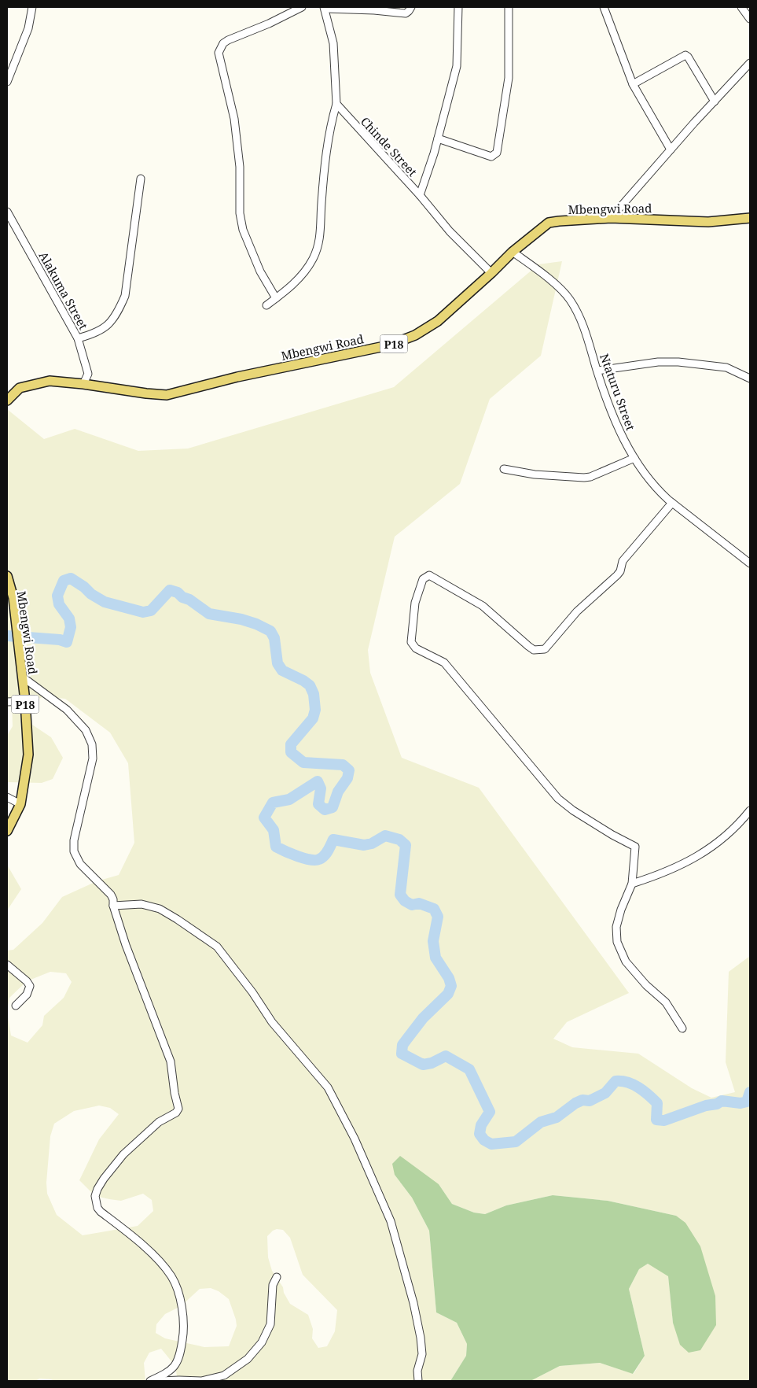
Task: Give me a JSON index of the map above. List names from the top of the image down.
{
  "streets": {
    "main road": ["Mbengwi Road", "P18"],
    "street": ["Chinde Street", "Alakuma Street", "Ntaturu Street"]
  },
  "crossings": [
    ["Chinde Street", "Mbengwi Road"],
    ["Mbengwi Road", "Alakuma Street"],
    ["Mbengwi Road", "Ntaturu Street"]
  ]
}
